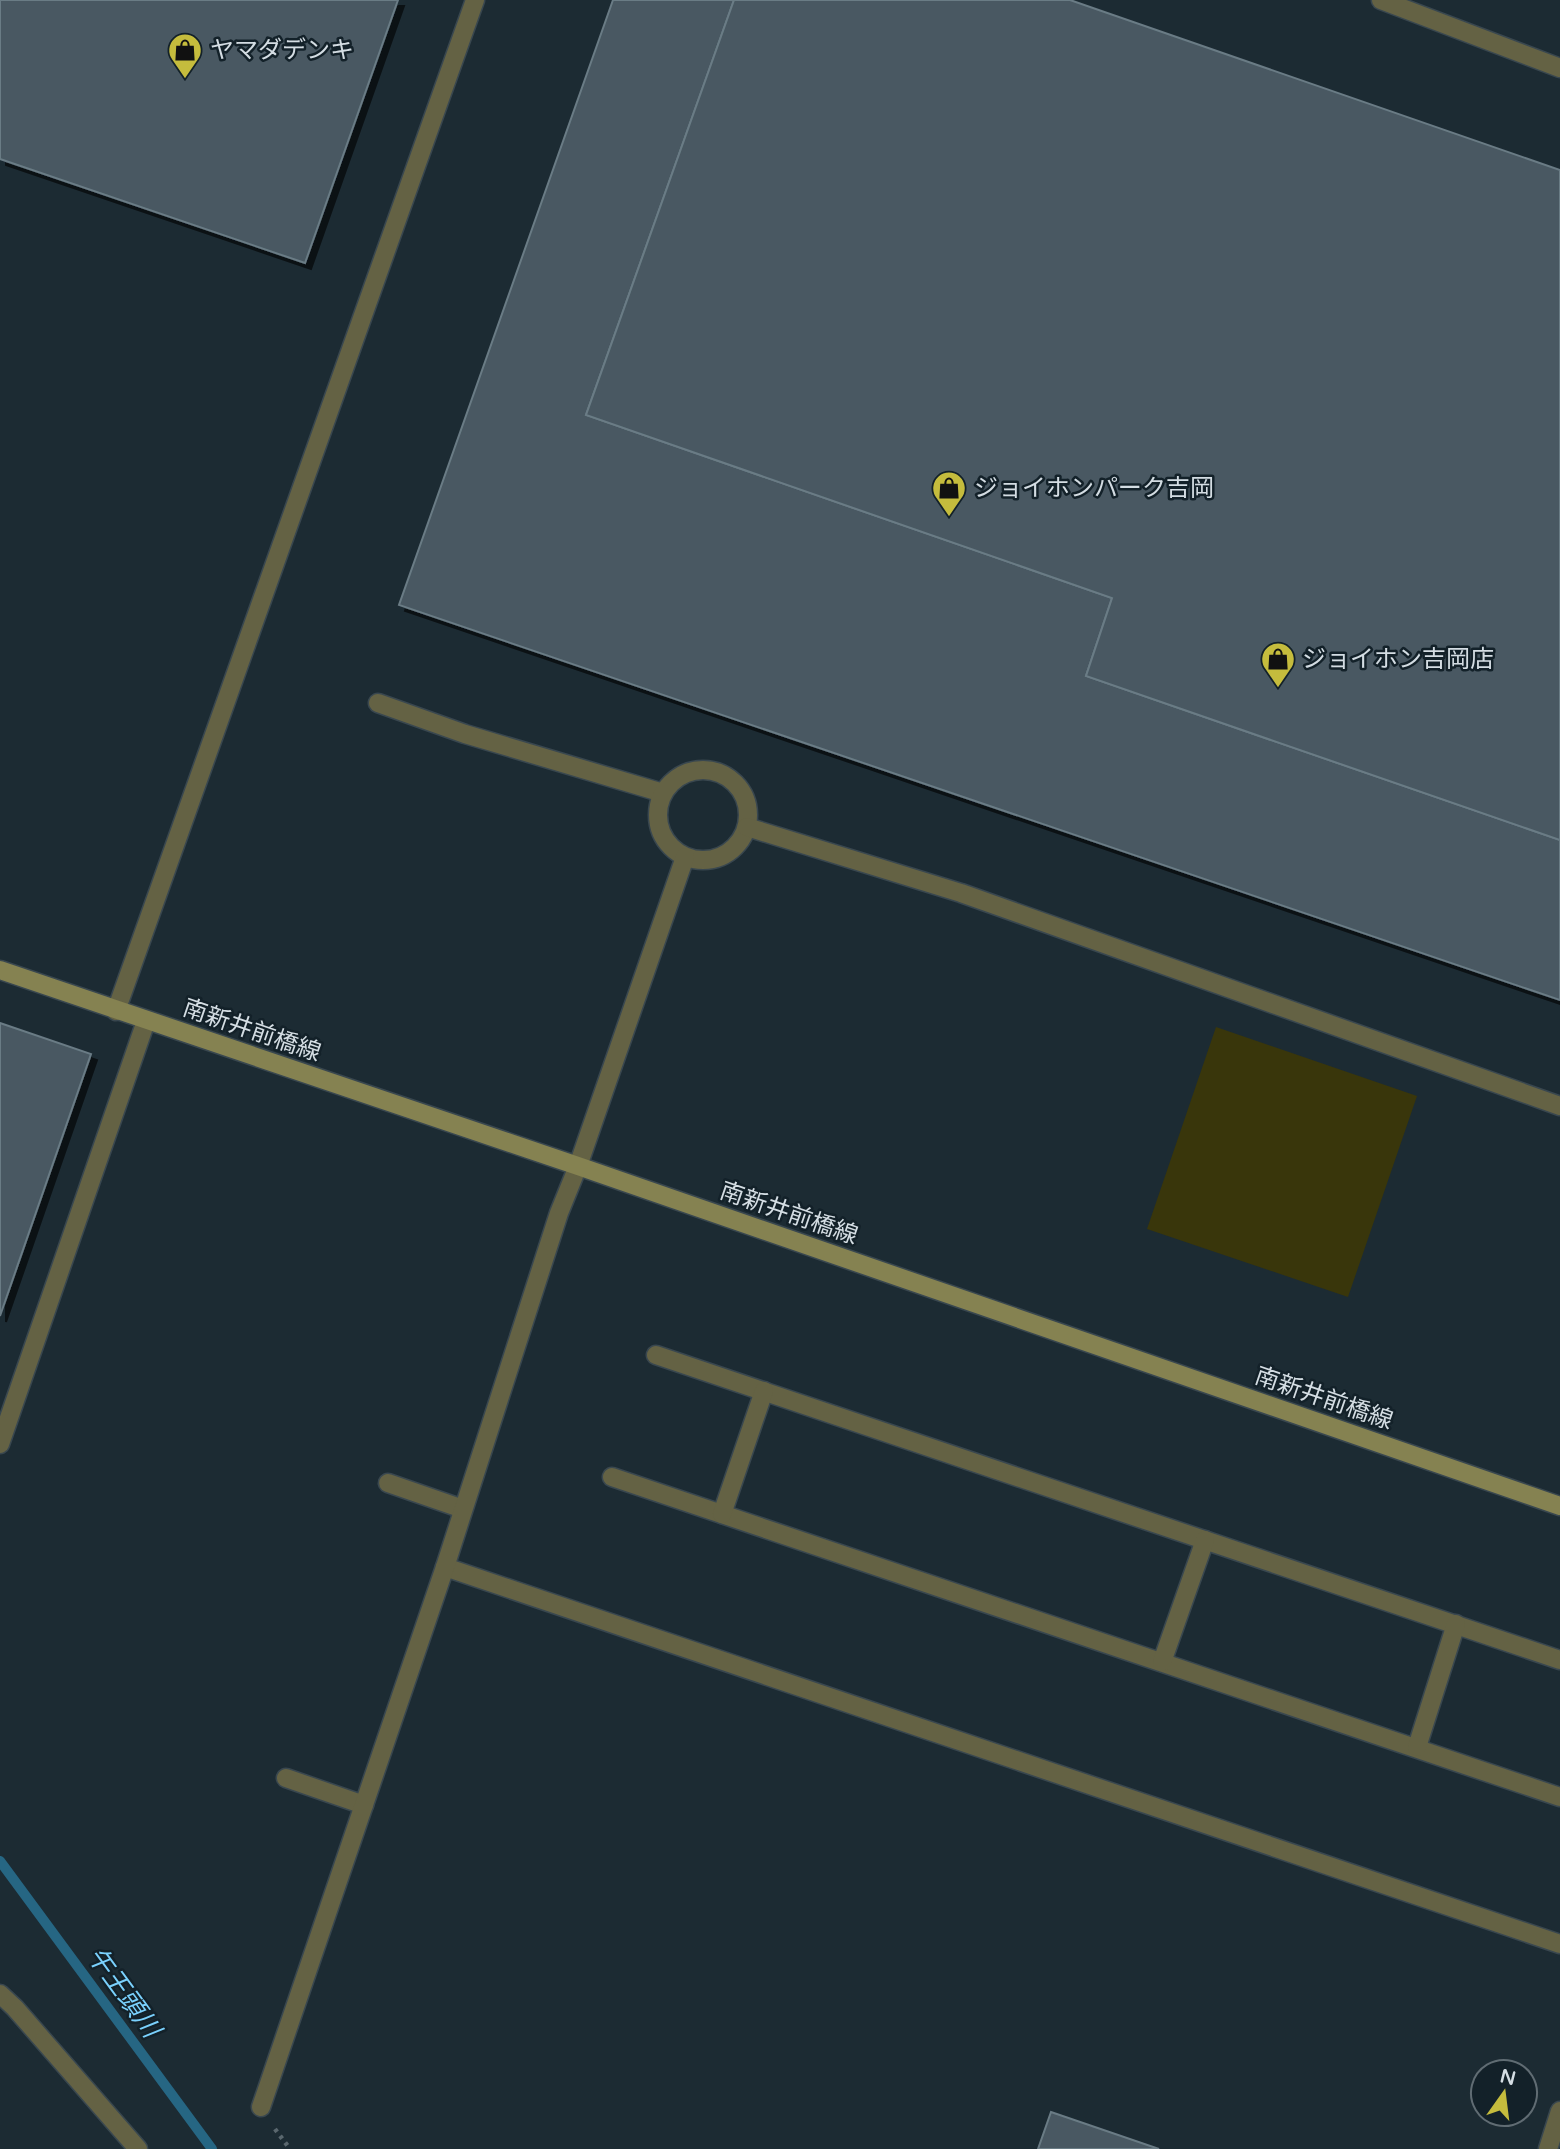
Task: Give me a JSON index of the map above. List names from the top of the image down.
{
  "streets": {
    "main road": ["南新井前橋線"]
  },
  "water": ["午王頭川"],
  "places": {
    "shop": ["ヤマダデンキ", "ジョイホンパーク吉岡", "ジョイホン吉岡店"]
  },
  "north": "top"
}
